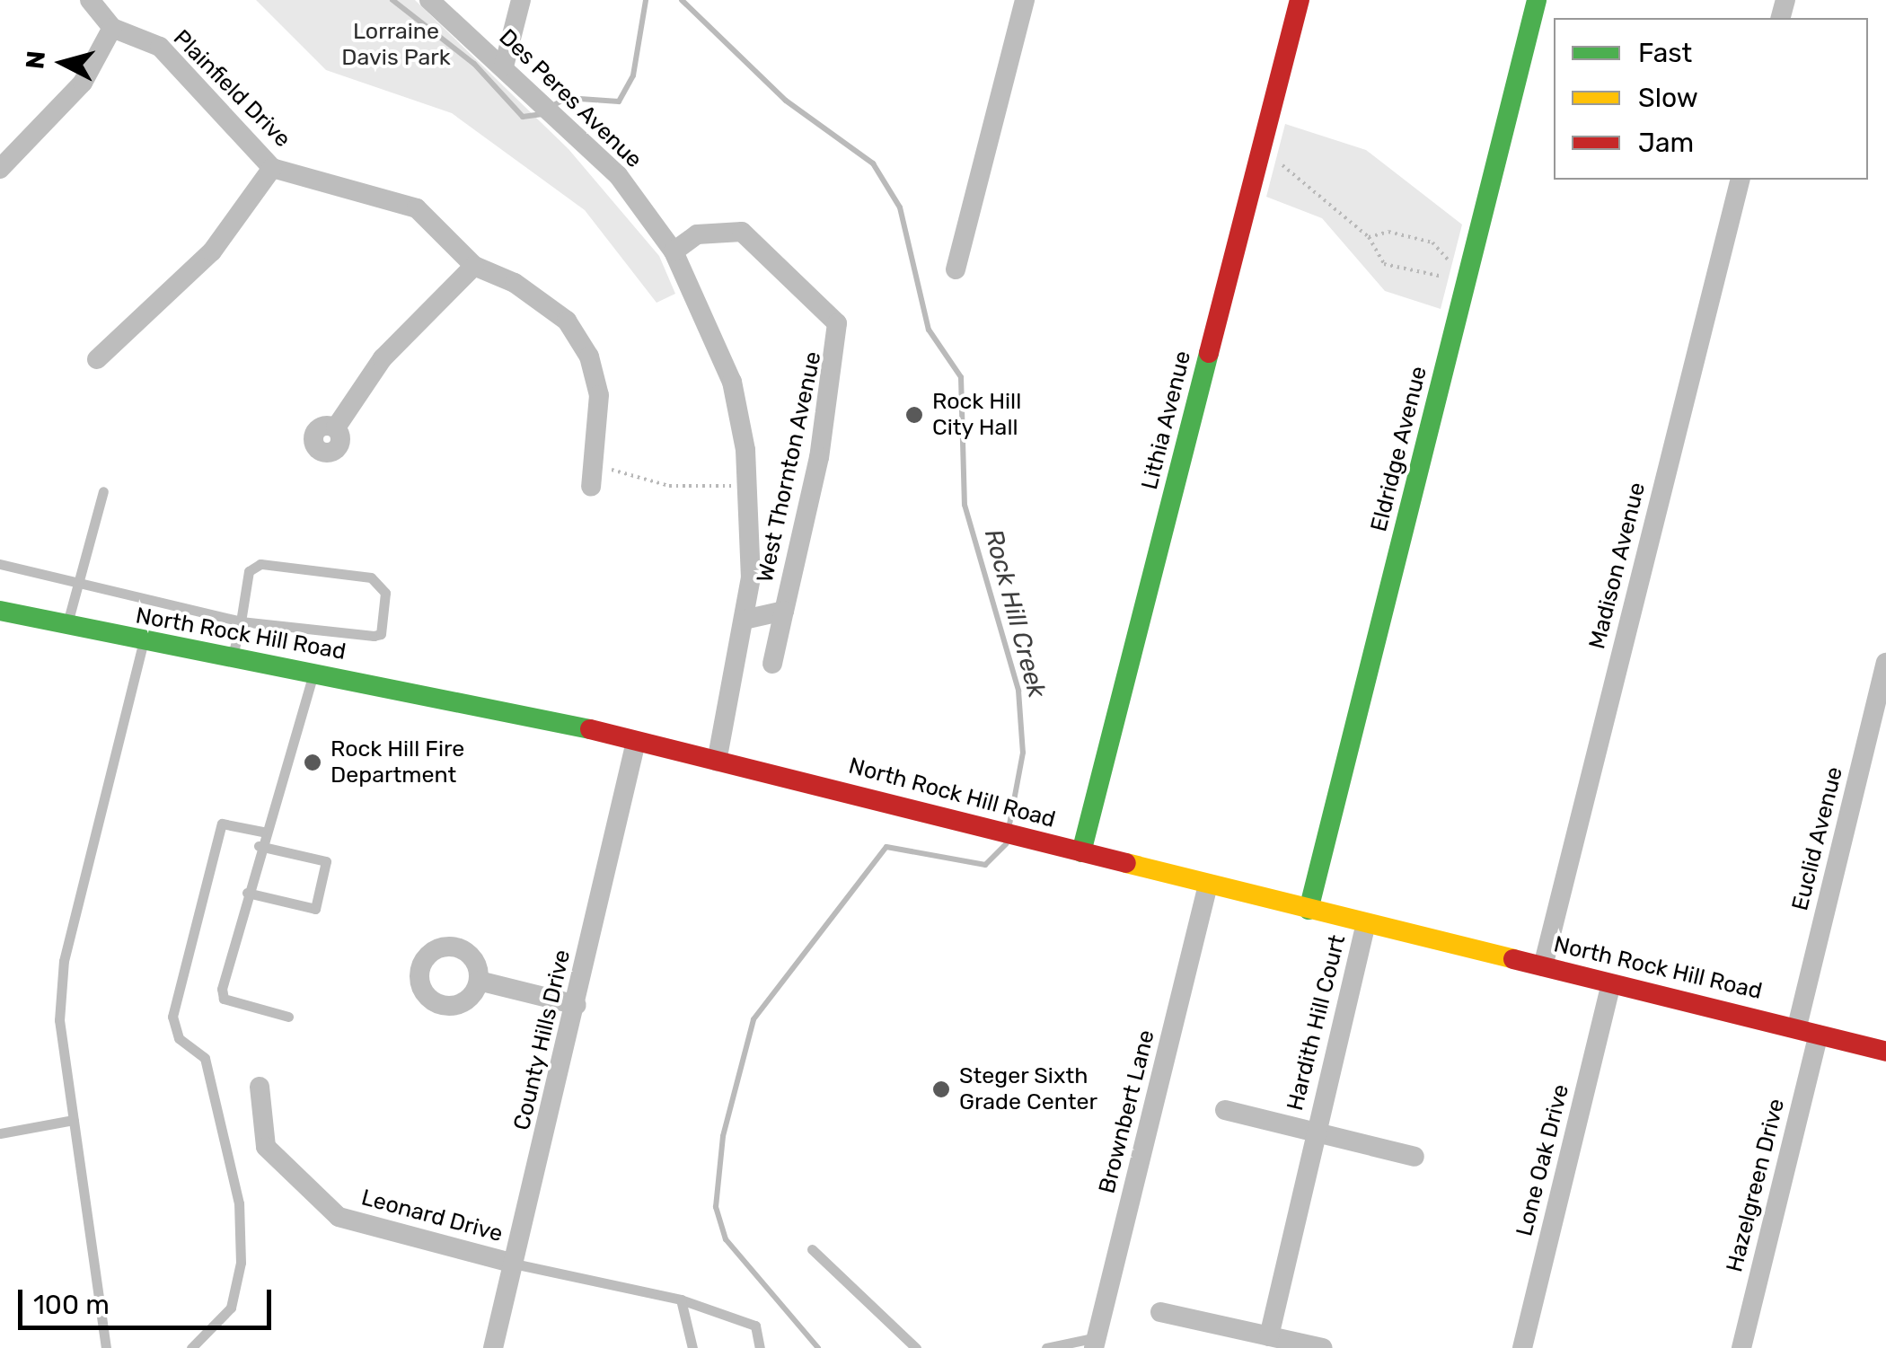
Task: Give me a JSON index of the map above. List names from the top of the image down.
{
  "streets": {
    "street": [
      "Plainfield Drive",
      "Des Peres Avenue",
      "Lithia Avenue",
      "Eldridge Avenue",
      "West Thornton Avenue",
      "Madison Avenue",
      "North Rock Hill Road",
      "Euclid Avenue",
      "Hardith Hill Court",
      "County Hills Drive",
      "Brownbert Lane",
      "Lone Oak Drive",
      "Hazelgreen Drive",
      "Leonard Drive"
    ]
  },
  "crossings": [
    ["Des Peres Avenue", "West Thornton Avenue"],
    ["Des Peres Avenue", "North Rock Hill Road"],
    ["Lithia Avenue", "North Rock Hill Road"],
    ["Eldridge Avenue", "North Rock Hill Road"],
    ["Madison Avenue", "North Rock Hill Road"],
    ["North Rock Hill Road", "Euclid Avenue"],
    ["North Rock Hill Road", "Hardith Hill Court"],
    ["North Rock Hill Road", "County Hills Drive"],
    ["North Rock Hill Road", "Brownbert Lane"],
    ["North Rock Hill Road", "Lone Oak Drive"],
    ["North Rock Hill Road", "Hazelgreen Drive"],
    ["County Hills Drive", "Leonard Drive"]
  ],
  "water": ["Rock Hill Creek"],
  "parks": ["Lorraine Davis Park"],
  "places": ["Rock Hill City Hall", "Rock Hill Fire Department", "Steger Sixth Grade Center"],
  "legend": ["Fast", "Slow", "Jam"],
  "scale_bar": "100 m",
  "north": "left"
}
